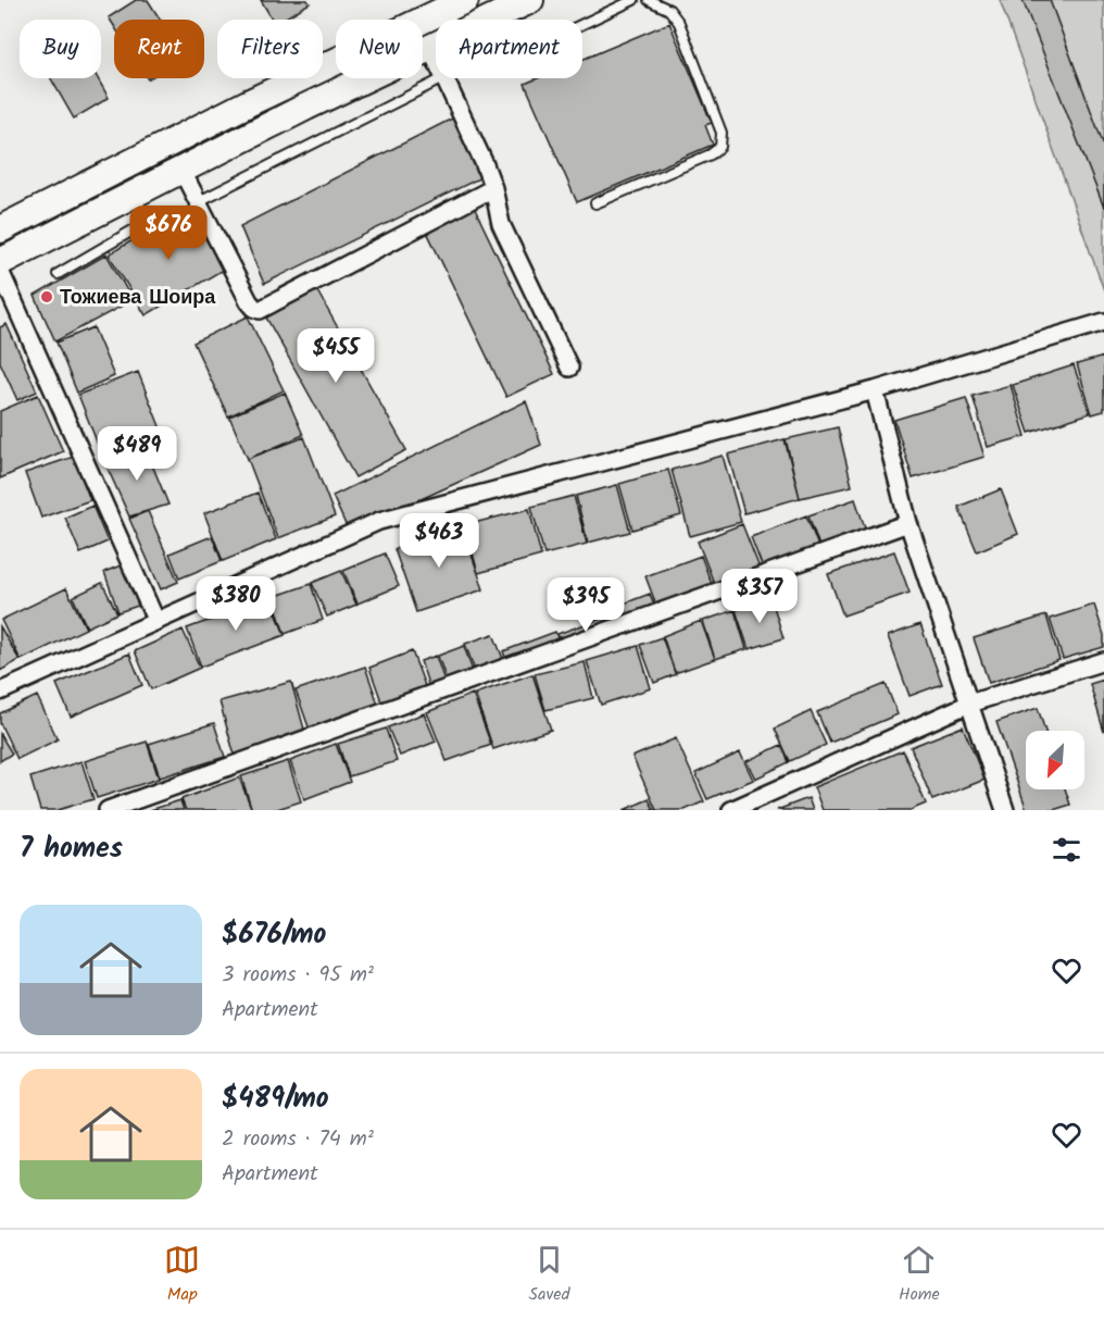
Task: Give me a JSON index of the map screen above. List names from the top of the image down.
{
  "places": ["Тожиева Шоира"],
  "north": "bottom left",
  "page": {
    "chip": [
      "Buy",
      "Rent",
      "Filters",
      "New",
      "Apartment"
    ],
    "price": [
      "$676",
      "$455",
      "$489",
      "$463",
      "$357",
      "$380",
      "$395"
    ],
    "heading": "7 homes",
    "list": [
      {
        "name": "$676/mo",
        "note": "3 rooms · 95 m² · Apartment"
      },
      {
        "name": "$489/mo",
        "note": "2 rooms · 74 m² · Apartment"
      }
    ],
    "tabs": ["Map", "Saved", "Home"]
  }
}
